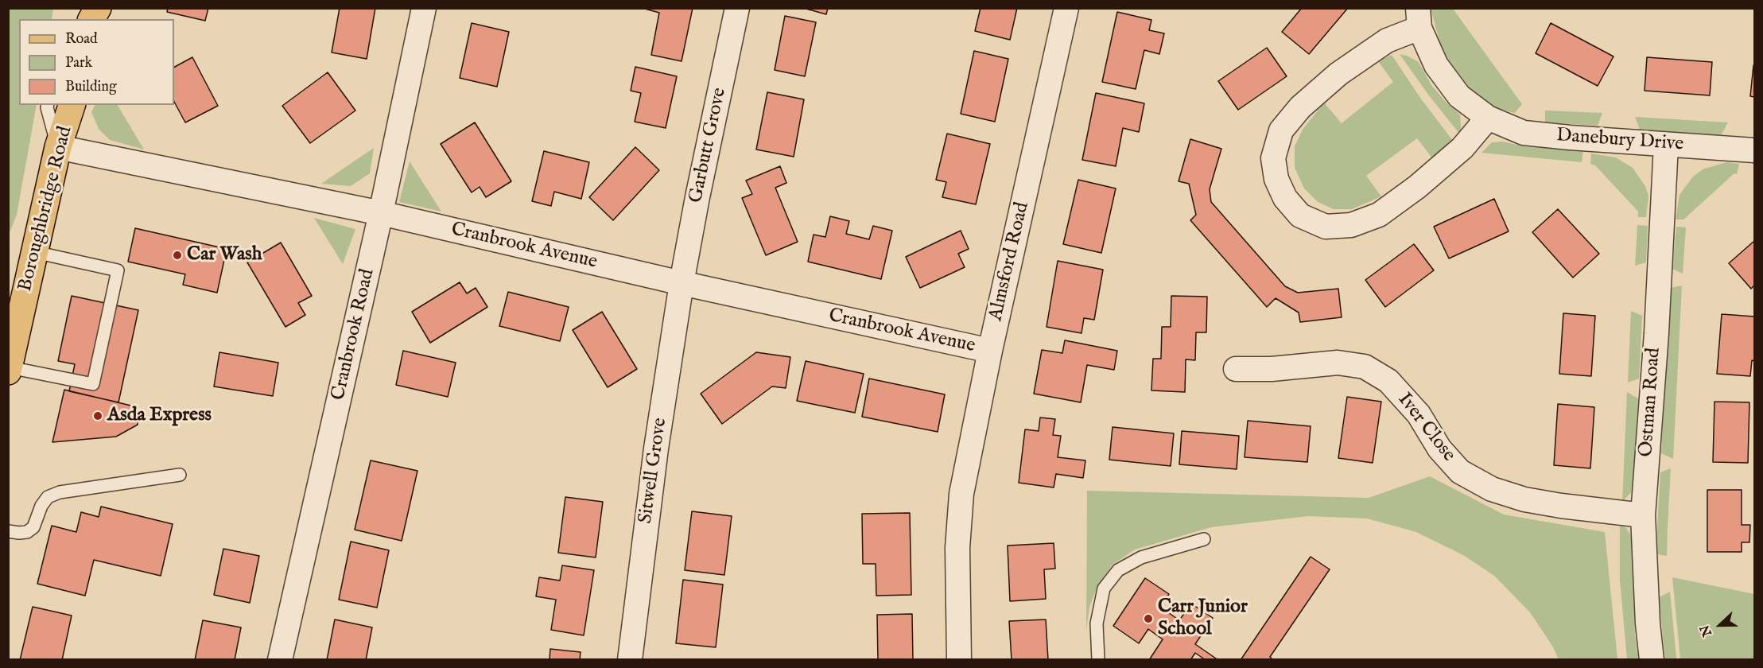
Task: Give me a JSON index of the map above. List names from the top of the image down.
{
  "streets": {
    "main road": ["Boroughbridge Road"],
    "street": [
      "Danebury Drive",
      "Garbutt Grove",
      "Cranbrook Avenue",
      "Almsford Road",
      "Cranbrook Road",
      "Ostman Road",
      "Iver Close",
      "Sitwell Grove"
    ]
  },
  "crossings": [
    ["Danebury Drive", "Ostman Road"],
    ["Garbutt Grove", "Cranbrook Avenue"],
    ["Garbutt Grove", "Sitwell Grove"],
    ["Boroughbridge Road", "Cranbrook Avenue"],
    ["Cranbrook Avenue", "Almsford Road"],
    ["Cranbrook Avenue", "Cranbrook Road"],
    ["Cranbrook Avenue", "Sitwell Grove"],
    ["Ostman Road", "Iver Close"]
  ],
  "places": ["Car Wash", "Asda Express", "Carr Junior School"],
  "legend": ["Road", "Park", "Building"],
  "north": "left"
}
